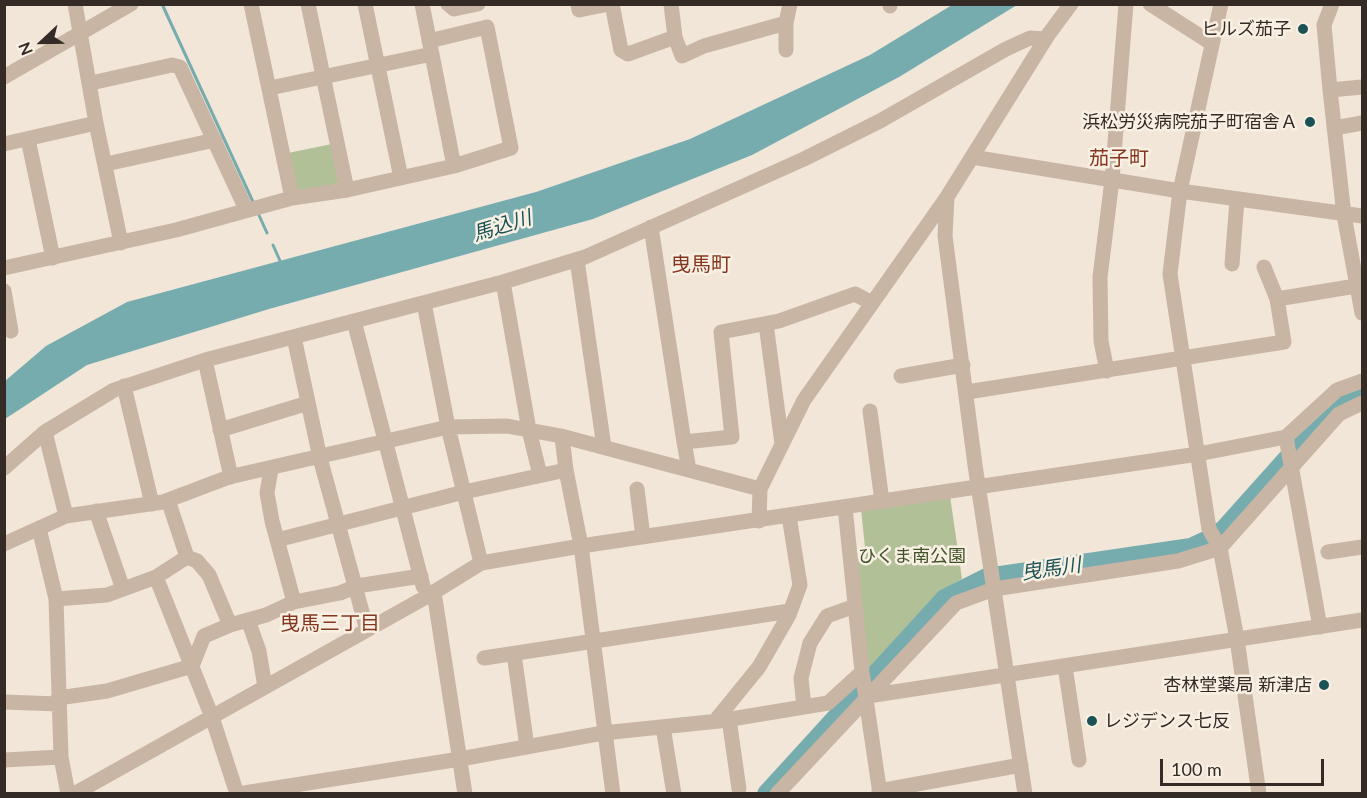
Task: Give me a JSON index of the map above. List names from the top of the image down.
{
  "districts": ["茄子町", "曳馬町", "曳馬三丁目"],
  "water": ["馬込川", "曳馬川"],
  "parks": ["ひくま南公園"],
  "places": [
    "ヒルズ茄子",
    "浜松労災病院茄子町宿舎Ａ",
    "杏林堂薬局 新津店",
    "レジデンス七反"
  ],
  "scale_bar": "100 m",
  "north": "left"
}
